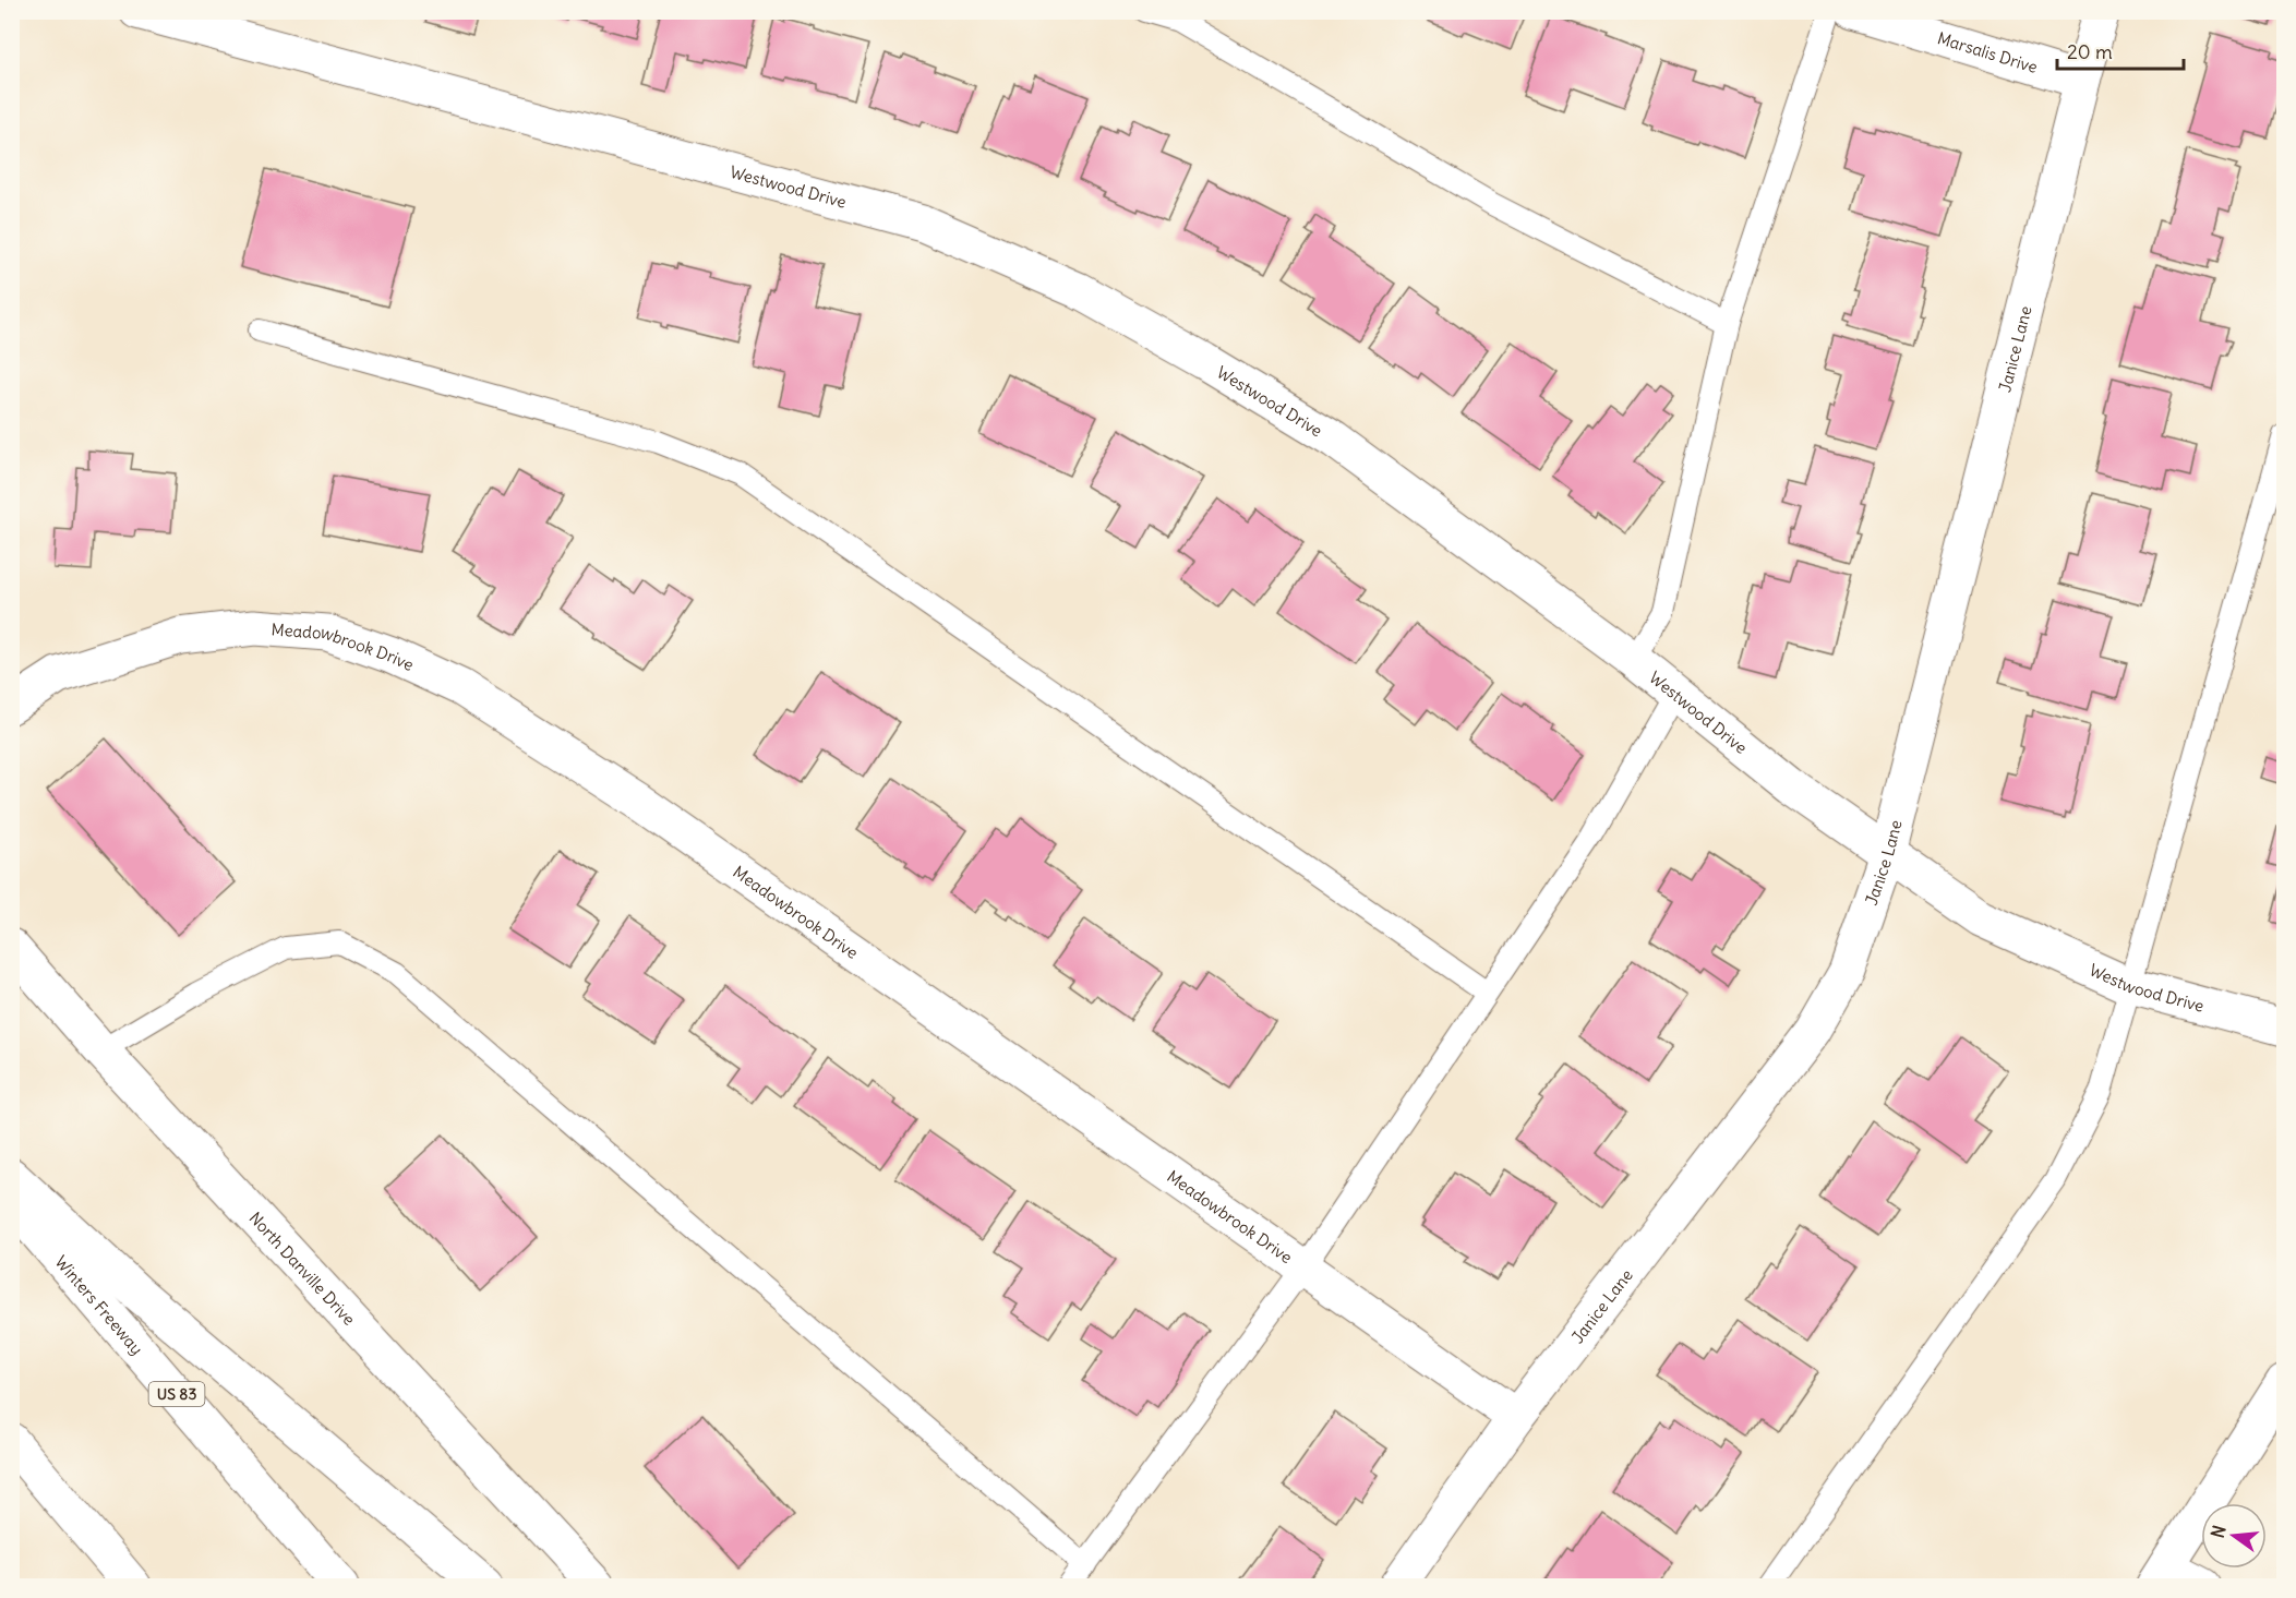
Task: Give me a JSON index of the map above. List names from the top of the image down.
{
  "streets": {
    "main road": [
      "Marsalis Drive",
      "Westwood Drive",
      "Janice Lane",
      "Meadowbrook Drive",
      "North Danville Drive",
      "Winters Freeway",
      "US 83"
    ]
  },
  "crossings": [
    ["Marsalis Drive", "Janice Lane"],
    ["Westwood Drive", "Janice Lane"],
    ["Janice Lane", "Meadowbrook Drive"]
  ],
  "scale_bar": "20 m",
  "north": "left"
}
